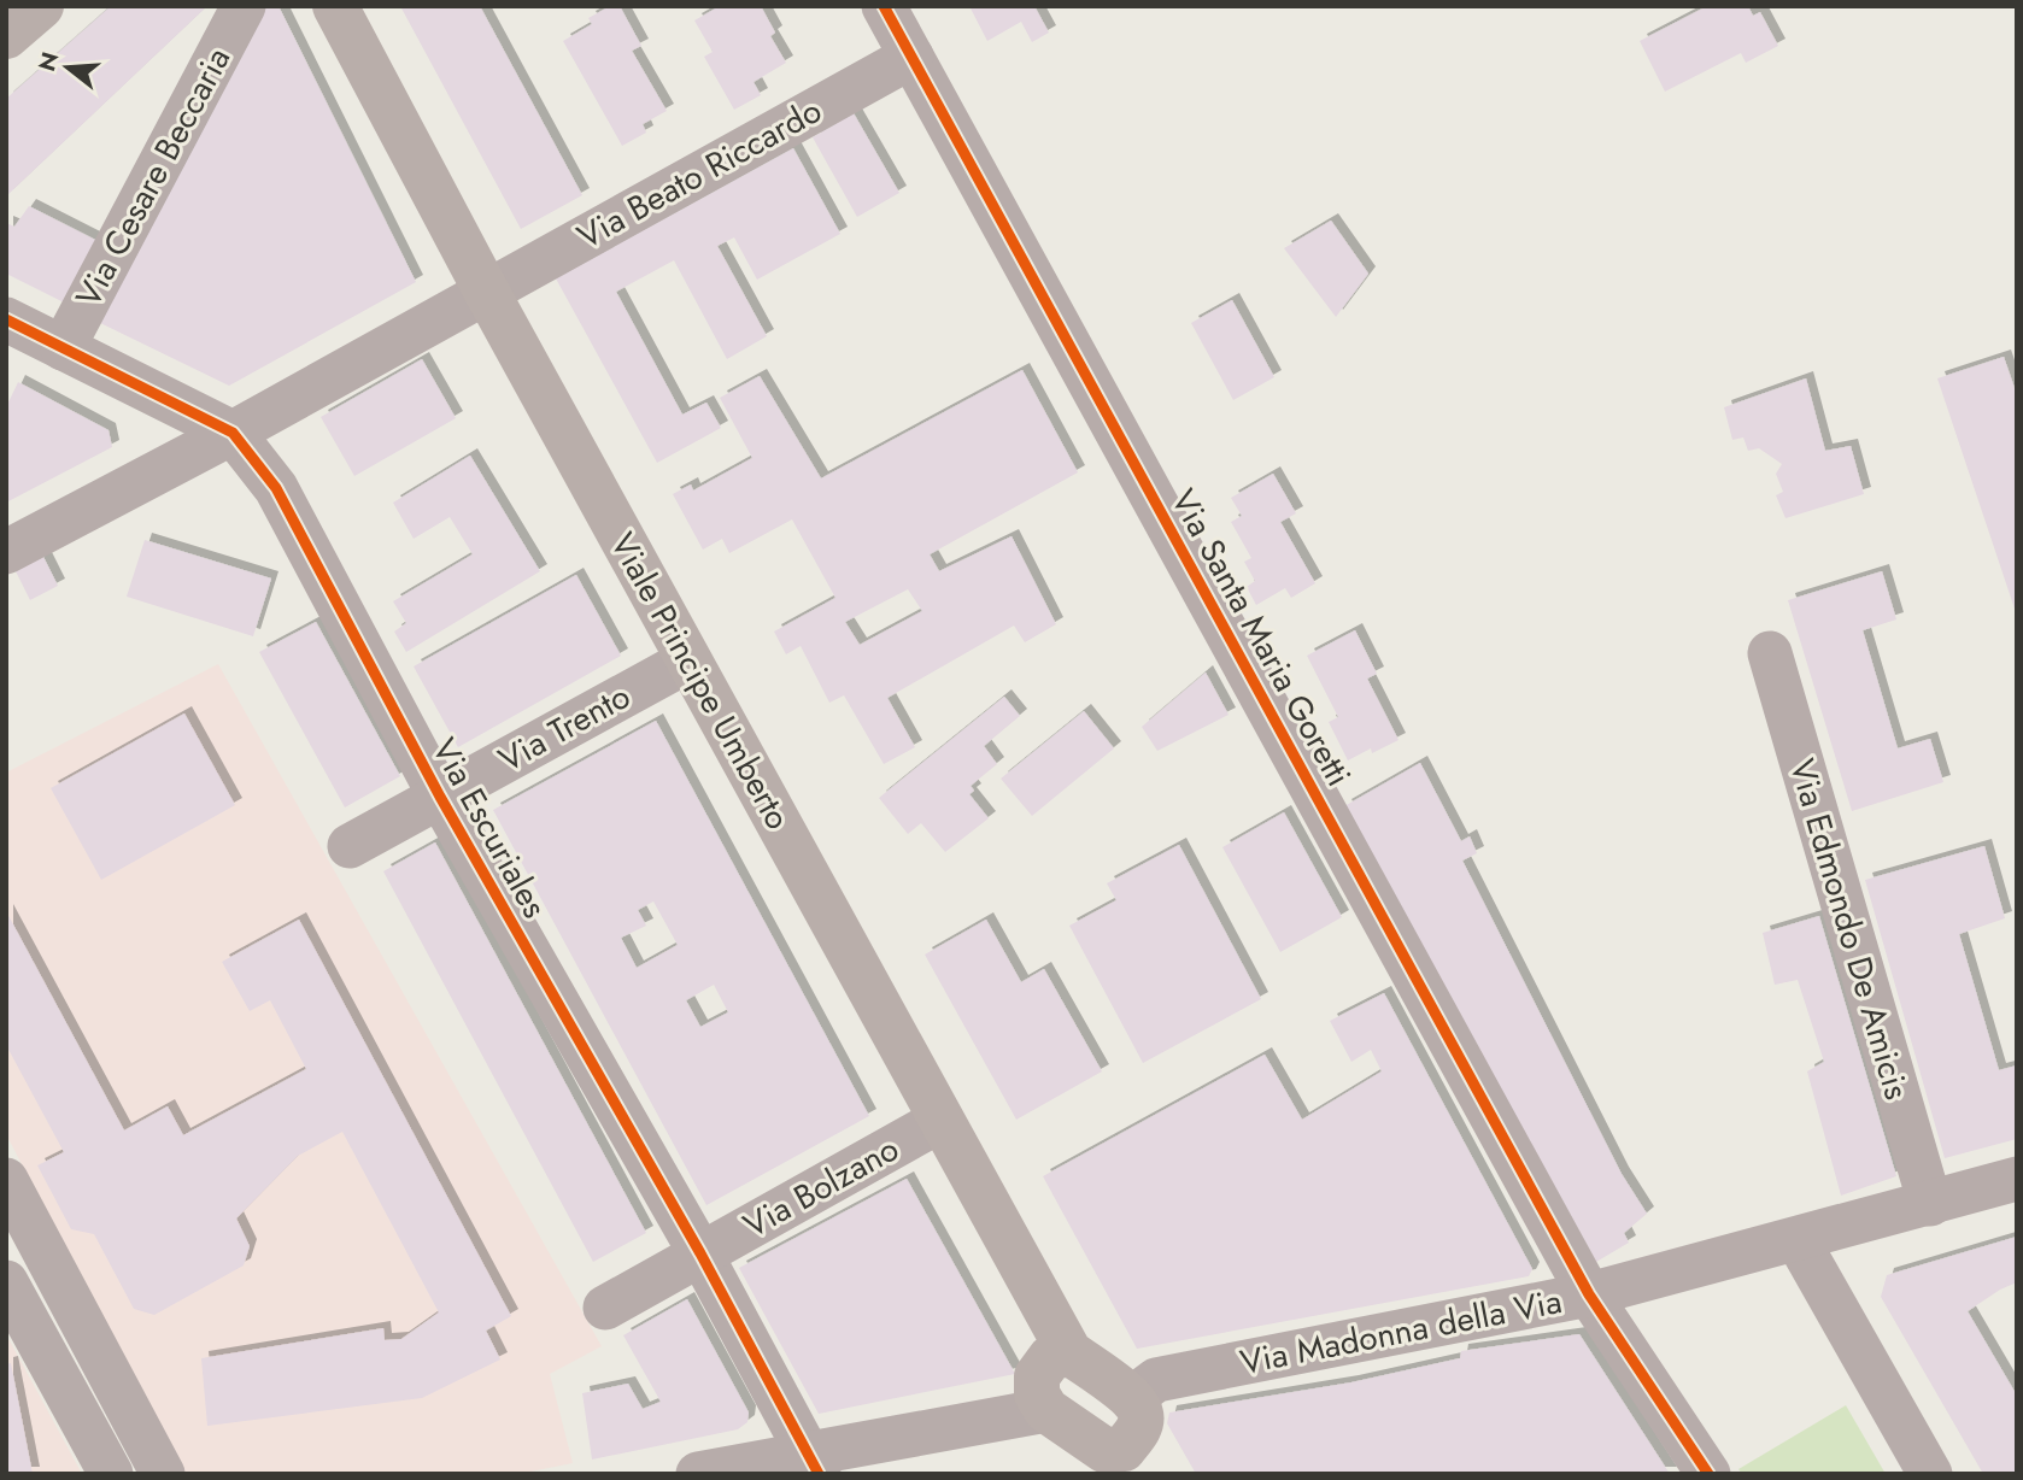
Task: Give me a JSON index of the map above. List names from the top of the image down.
{
  "streets": {
    "main road": ["Viale Principe Umberto"],
    "street": [
      "Via Beato Riccardo",
      "Via Cesare Beccaria",
      "Via Santa Maria Goretti",
      "Via Trento",
      "Via Escuriales",
      "Via Edmondo De Amicis",
      "Via Bolzano",
      "Via Madonna della Via"
    ]
  },
  "crossings": [
    ["Via Beato Riccardo", "Via Santa Maria Goretti"],
    ["Via Beato Riccardo", "Viale Principe Umberto"],
    ["Via Beato Riccardo", "Via Escuriales"],
    ["Via Cesare Beccaria", "Via Escuriales"],
    ["Via Santa Maria Goretti", "Via Madonna della Via"],
    ["Viale Principe Umberto", "Via Trento"],
    ["Viale Principe Umberto", "Via Bolzano"],
    ["Via Trento", "Via Escuriales"],
    ["Via Escuriales", "Via Bolzano"],
    ["Via Edmondo De Amicis", "Via Madonna della Via"]
  ],
  "north": "left"
}
